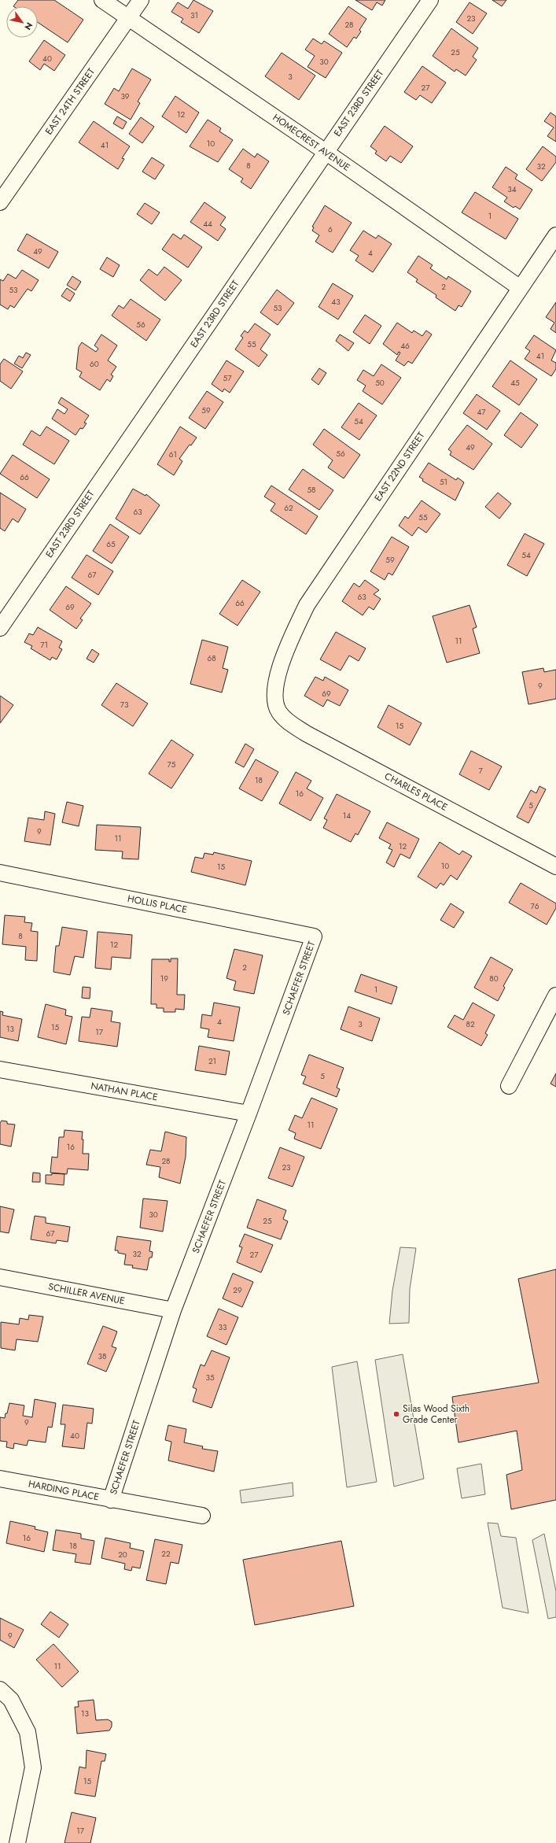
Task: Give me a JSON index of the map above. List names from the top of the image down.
{
  "streets": {
    "street": [
      "EAST 24TH STREET",
      "EAST 23RD STREET",
      "HOMECREST AVENUE",
      "EAST 22ND STREET",
      "CHARLES PLACE",
      "HOLLIS PLACE",
      "SCHAEFER STREET",
      "NATHAN PLACE",
      "SCHILLER AVENUE",
      "HARDING PLACE"
    ]
  },
  "crossings": [
    ["EAST 24TH STREET", "HOMECREST AVENUE"],
    ["EAST 23RD STREET", "HOMECREST AVENUE"],
    ["HOMECREST AVENUE", "EAST 22ND STREET"],
    ["EAST 22ND STREET", "CHARLES PLACE"],
    ["HOLLIS PLACE", "SCHAEFER STREET"],
    ["SCHAEFER STREET", "NATHAN PLACE"],
    ["SCHAEFER STREET", "SCHILLER AVENUE"],
    ["SCHAEFER STREET", "HARDING PLACE"]
  ],
  "places": ["Silas Wood Sixth Grade Center"],
  "house_numbers": [
    "31",
    "23",
    "28",
    "25",
    "40",
    "30",
    "3",
    "27",
    "39",
    "12",
    "10",
    "41",
    "8",
    "32",
    "34",
    "1",
    "44",
    "6",
    "49",
    "4",
    "2",
    "53",
    "43",
    "53",
    "56",
    "55",
    "46",
    "41",
    "60",
    "57",
    "50",
    "45",
    "59",
    "47",
    "54",
    "49",
    "56",
    "61",
    "66",
    "51",
    "58",
    "62",
    "63",
    "55",
    "65",
    "54",
    "59",
    "67",
    "63",
    "66",
    "69",
    "11",
    "71",
    "68",
    "9",
    "69",
    "73",
    "15",
    "75",
    "7",
    "18",
    "16",
    "5",
    "14",
    "9",
    "11",
    "12",
    "10",
    "15",
    "76",
    "8",
    "12",
    "2",
    "19",
    "80",
    "1",
    "4",
    "3",
    "82",
    "15",
    "13",
    "17",
    "21",
    "5",
    "11",
    "16",
    "28",
    "23",
    "30",
    "25",
    "67",
    "32",
    "27",
    "29",
    "33",
    "38",
    "35",
    "9",
    "40",
    "16",
    "18",
    "22",
    "20",
    "9",
    "11",
    "13",
    "15",
    "17"
  ],
  "north": "bottom right"
}
